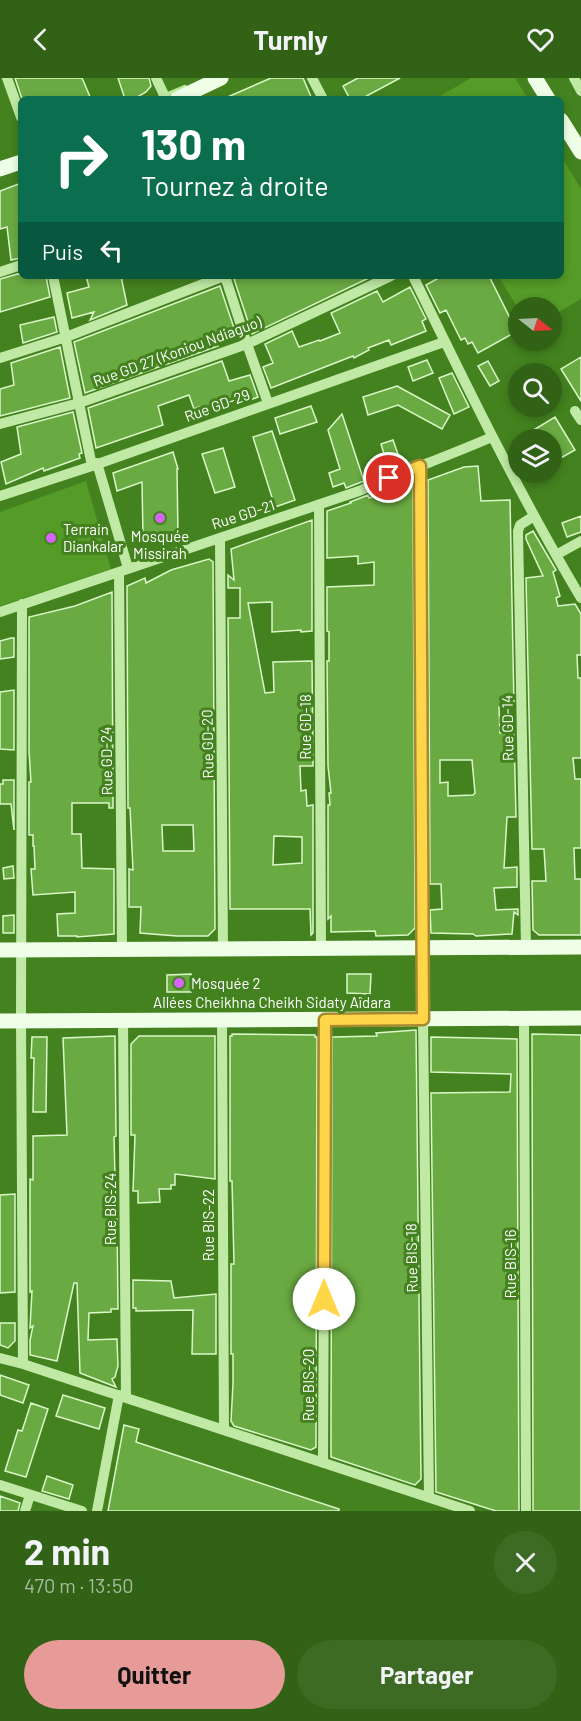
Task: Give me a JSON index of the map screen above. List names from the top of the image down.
{
  "streets": {
    "main road": ["Allées Cheikhna Cheikh Sidaty Aîdara"],
    "street": [
      "Rue GD 27 (Koniou Ndiaguo)",
      "Rue GD-29",
      "Rue GD-21",
      "Rue GD-18",
      "Rue GD-14",
      "Rue GD-20",
      "Rue GD-24",
      "Rue BIS-24",
      "Rue BIS-22",
      "Rue BIS-18",
      "Rue BIS-16",
      "Rue BIS-20"
    ]
  },
  "crossings": [
    ["Rue GD 27 (Koniou Ndiaguo)", "Rue GD-24"],
    ["Rue GD-29", "Rue GD-24"],
    ["Rue GD-21", "Rue GD-18"],
    ["Rue GD-21", "Rue GD-20"],
    ["Rue GD-21", "Rue GD-24"],
    ["Rue GD-21", "Rue BIS-18"],
    ["Allées Cheikhna Cheikh Sidaty Aîdara", "Rue BIS-24"],
    ["Allées Cheikhna Cheikh Sidaty Aîdara", "Rue BIS-22"],
    ["Allées Cheikhna Cheikh Sidaty Aîdara", "Rue BIS-18"],
    ["Allées Cheikhna Cheikh Sidaty Aîdara", "Rue BIS-16"],
    ["Allées Cheikhna Cheikh Sidaty Aîdara", "Rue BIS-20"]
  ],
  "places": ["Mosquée Missirah", "Terrain Diankalar", "Mosquée 2"],
  "north": "right",
  "page": {
    "header": "Turnly",
    "turn": ["130 m", "Tournez à droite"],
    "then": "Puis",
    "heading": ["2 min", "470 m · 13:50"],
    "buttons": ["Quitter", "Partager"]
  }
}
